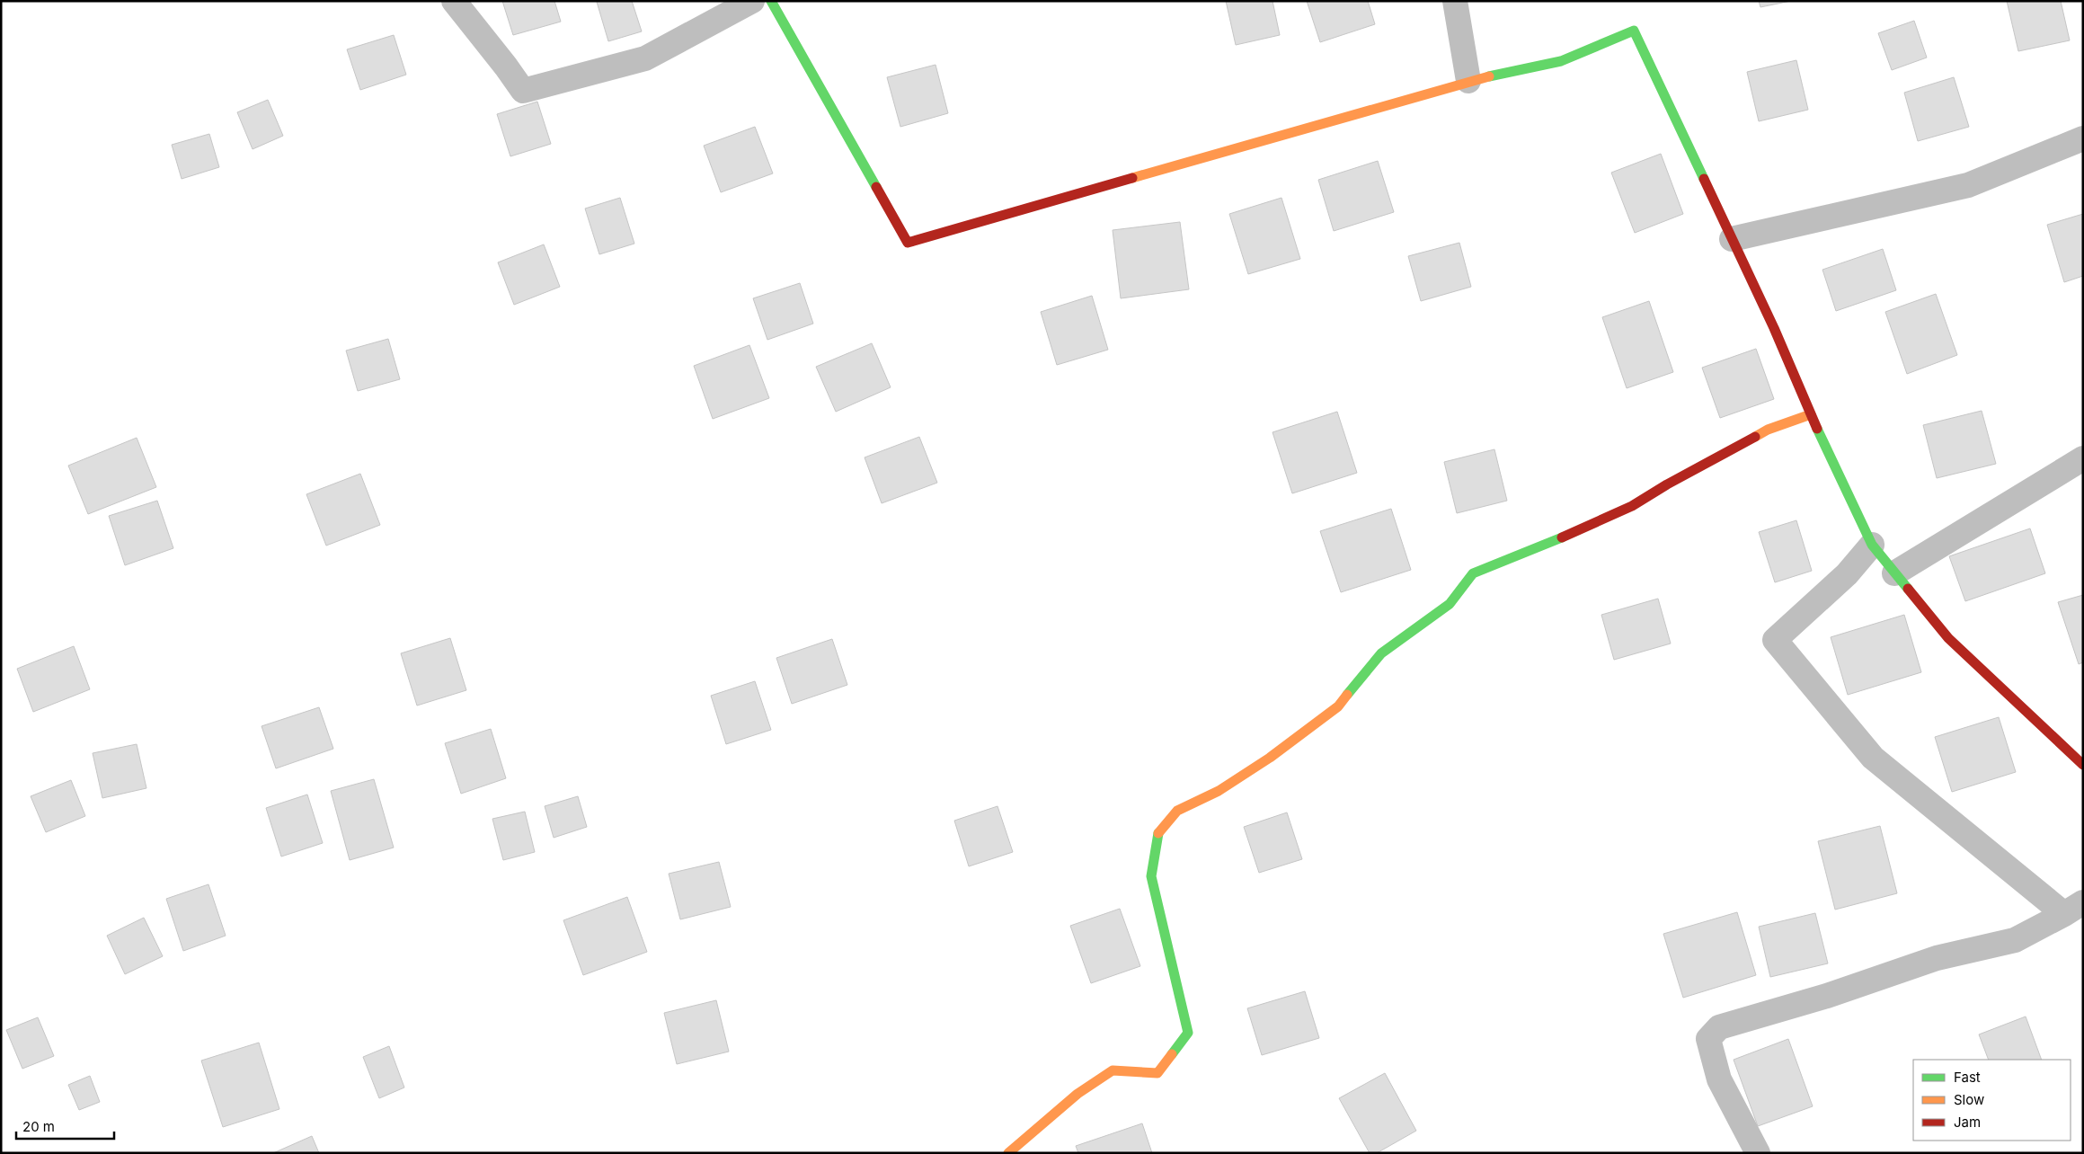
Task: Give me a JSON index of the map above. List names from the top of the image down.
{
  "legend": ["Fast", "Slow", "Jam"],
  "scale_bar": "20 m"
}
